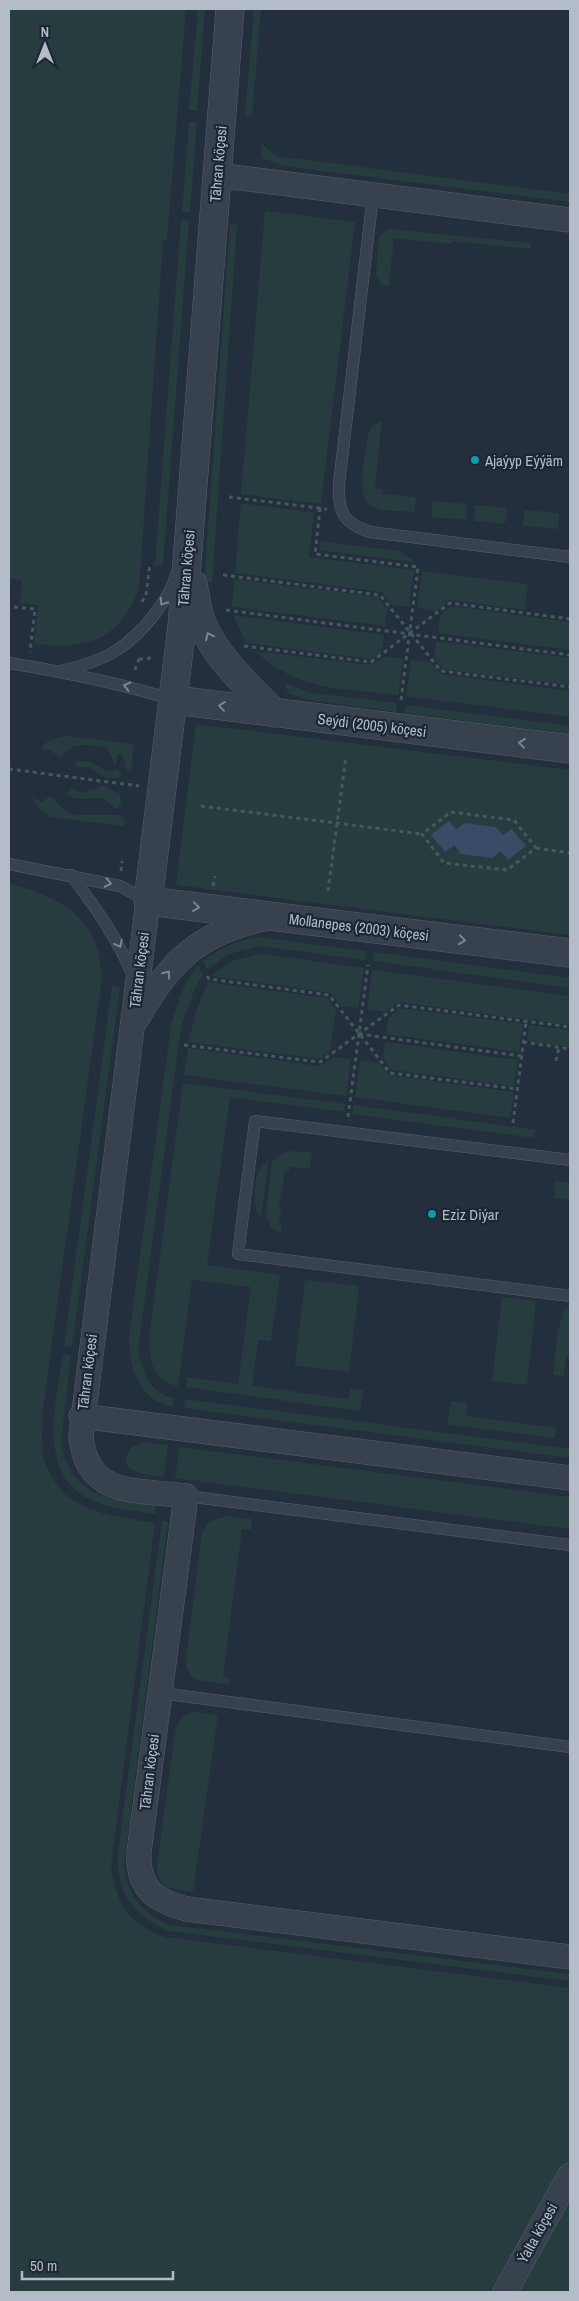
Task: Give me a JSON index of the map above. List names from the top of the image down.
{
  "streets": {
    "street": [
      "Tähran köçesi",
      "Seýdi (2005) köçesi",
      "Mollanepes (2003) köçesi",
      "Ýalta köçesi"
    ]
  },
  "crossings": [
    ["Tähran köçesi", "Seýdi (2005) köçesi"],
    ["Tähran köçesi", "Mollanepes (2003) köçesi"]
  ],
  "one_way": ["Seýdi (2005) köçesi", "Mollanepes (2003) köçesi"],
  "places": ["Ajaýyp Eýýäm", "Eziz Diýar"],
  "scale_bar": "50 m",
  "north": "top"
}
